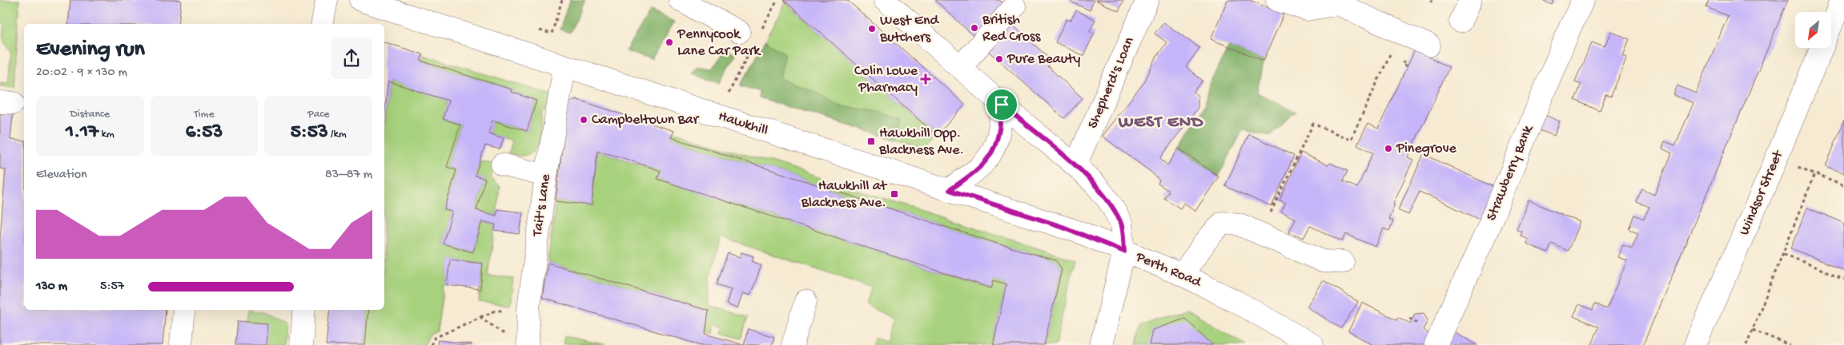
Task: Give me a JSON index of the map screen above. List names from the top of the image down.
{
  "streets": {
    "street": [
      "Shepherd's Loan",
      "Hawkhill",
      "Strawberry Bank",
      "Windsor Street",
      "Tait's Lane",
      "Perth Road"
    ]
  },
  "crossings": [
    ["Shepherd's Loan", "Perth Road"],
    ["Hawkhill", "Tait's Lane"],
    ["Hawkhill", "Perth Road"]
  ],
  "districts": ["WEST END"],
  "places": {
    "other": [
      "British Red Cross",
      "West End Butchers",
      "Pennycook Lane Car Park",
      "Pure Beauty",
      "Campbeltown Bar",
      "Pinegrove"
    ],
    "health": ["Colin Lowe Pharmacy"],
    "transit": ["Hawkhill Opp. Blackness Ave.", "Hawkhill at Blackness Ave."]
  },
  "north": "bottom left",
  "page": {
    "heading": ["Evening run", "20:02 · 9 × 130 m"],
    "stats": [
      ["Distance", "1.17 km"],
      ["Time", "6:53"],
      ["Pace", "5:53 /km"]
    ],
    "chart": ["Elevation", "83–87 m"],
    "list": [
      {
        "name": "130 m",
        "note": "5:57"
      }
    ]
  }
}
